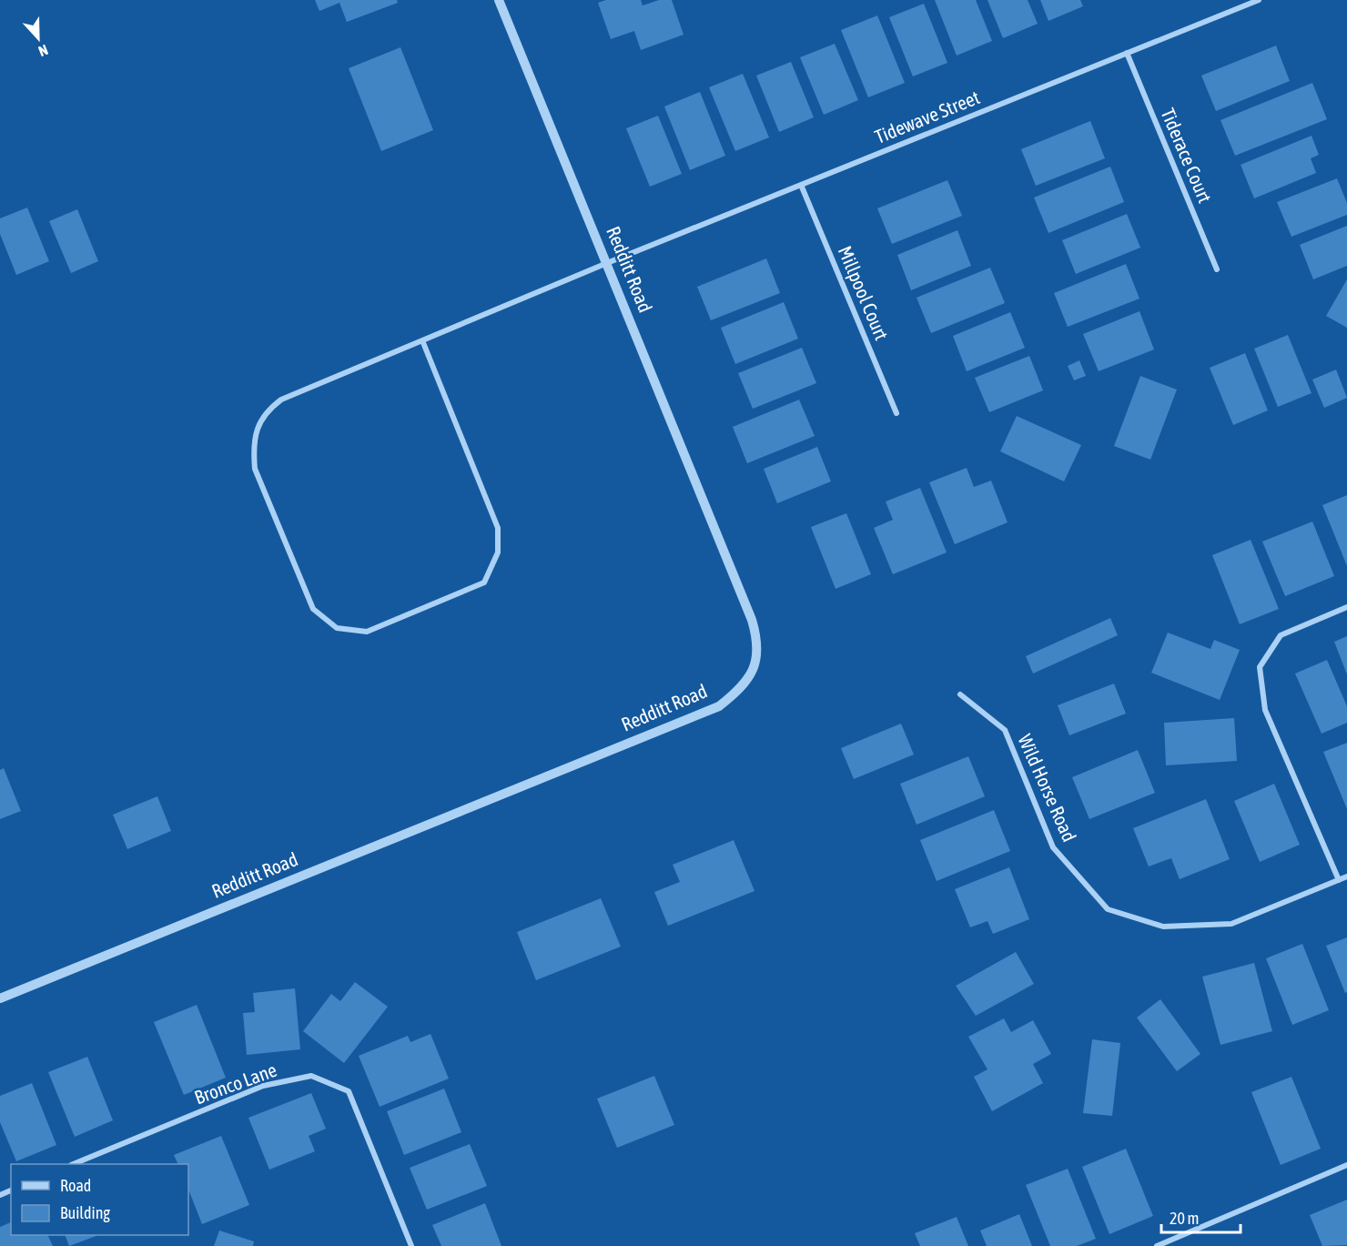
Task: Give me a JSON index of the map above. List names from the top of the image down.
{
  "streets": {
    "street": [
      "Tidewave Street",
      "Tiderace Court",
      "Redditt Road",
      "Millpool Court",
      "Wild Horse Road",
      "Bronco Lane"
    ]
  },
  "crossings": [
    ["Tidewave Street", "Tiderace Court"],
    ["Tidewave Street", "Redditt Road"],
    ["Tidewave Street", "Millpool Court"]
  ],
  "legend": ["Road", "Building"],
  "scale_bar": "20 m",
  "north": "bottom"
}
